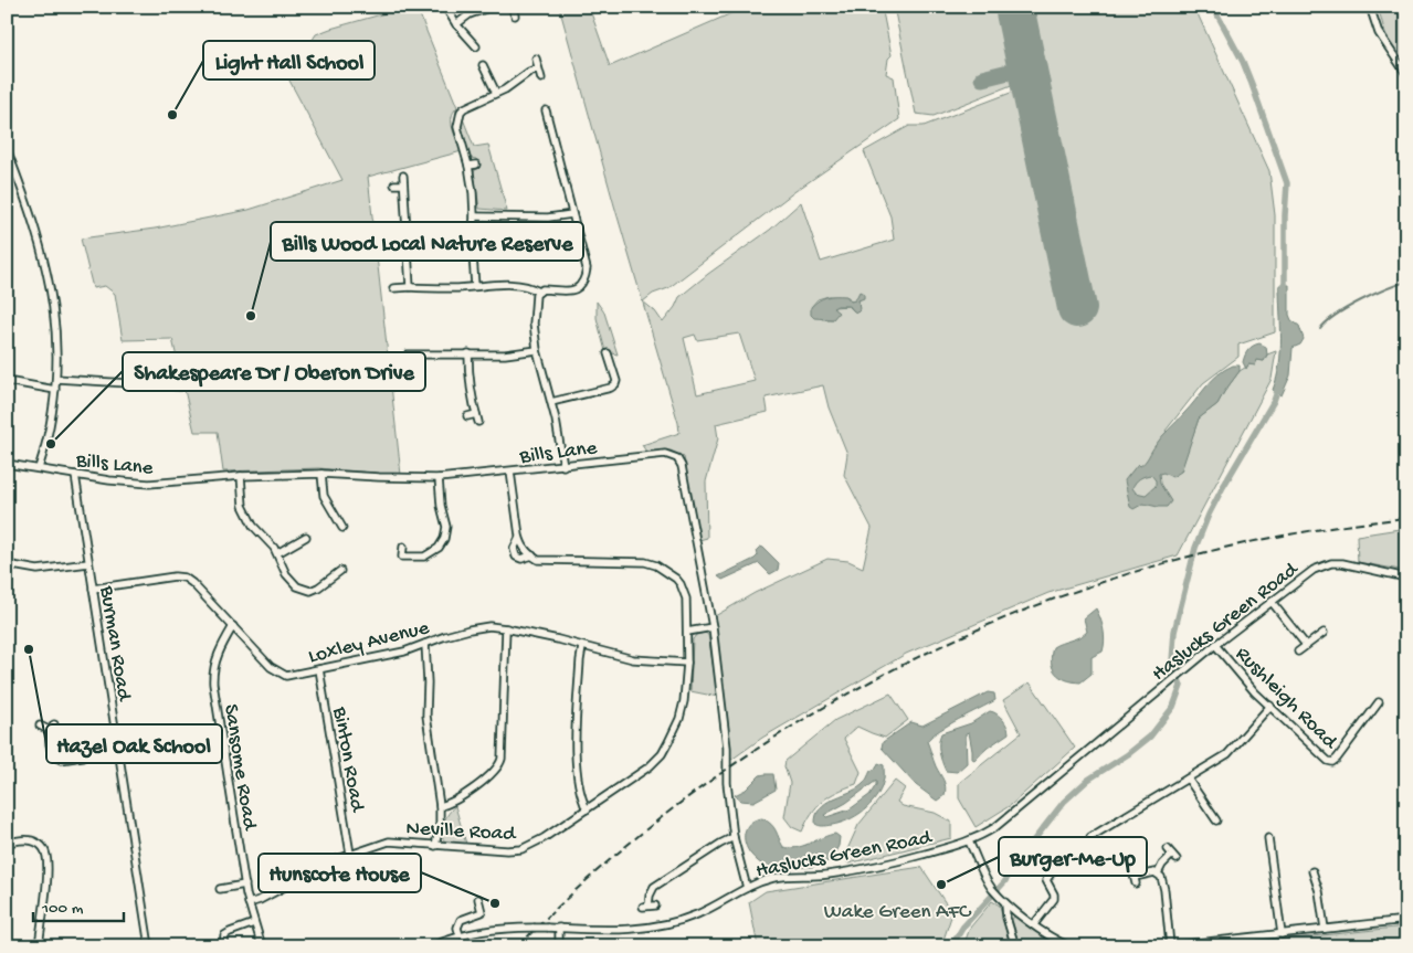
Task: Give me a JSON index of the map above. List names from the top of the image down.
{
  "streets": {
    "street": [
      "Bills Lane",
      "Haslucks Green Road",
      "Loxley Avenue",
      "Burman Road",
      "Rushleigh Road",
      "Binton Road",
      "Sansome Road",
      "Neville Road"
    ]
  },
  "crossings": [
    ["Bills Lane", "Haslucks Green Road"],
    ["Bills Lane", "Burman Road"],
    ["Bills Lane", "Neville Road"],
    ["Haslucks Green Road", "Rushleigh Road"],
    ["Loxley Avenue", "Burman Road"],
    ["Loxley Avenue", "Binton Road"],
    ["Loxley Avenue", "Sansome Road"],
    ["Loxley Avenue", "Neville Road"],
    ["Binton Road", "Neville Road"],
    ["Sansome Road", "Neville Road"]
  ],
  "parks": ["Wake Green AFC"],
  "places": [
    "Light Hall School",
    "Bills Wood Local Nature Reserve",
    "Shakespeare Dr / Oberon Drive",
    "Hazel Oak School",
    "Burger-Me-Up",
    "Hunscote House"
  ],
  "scale_bar": "100 m"
}
